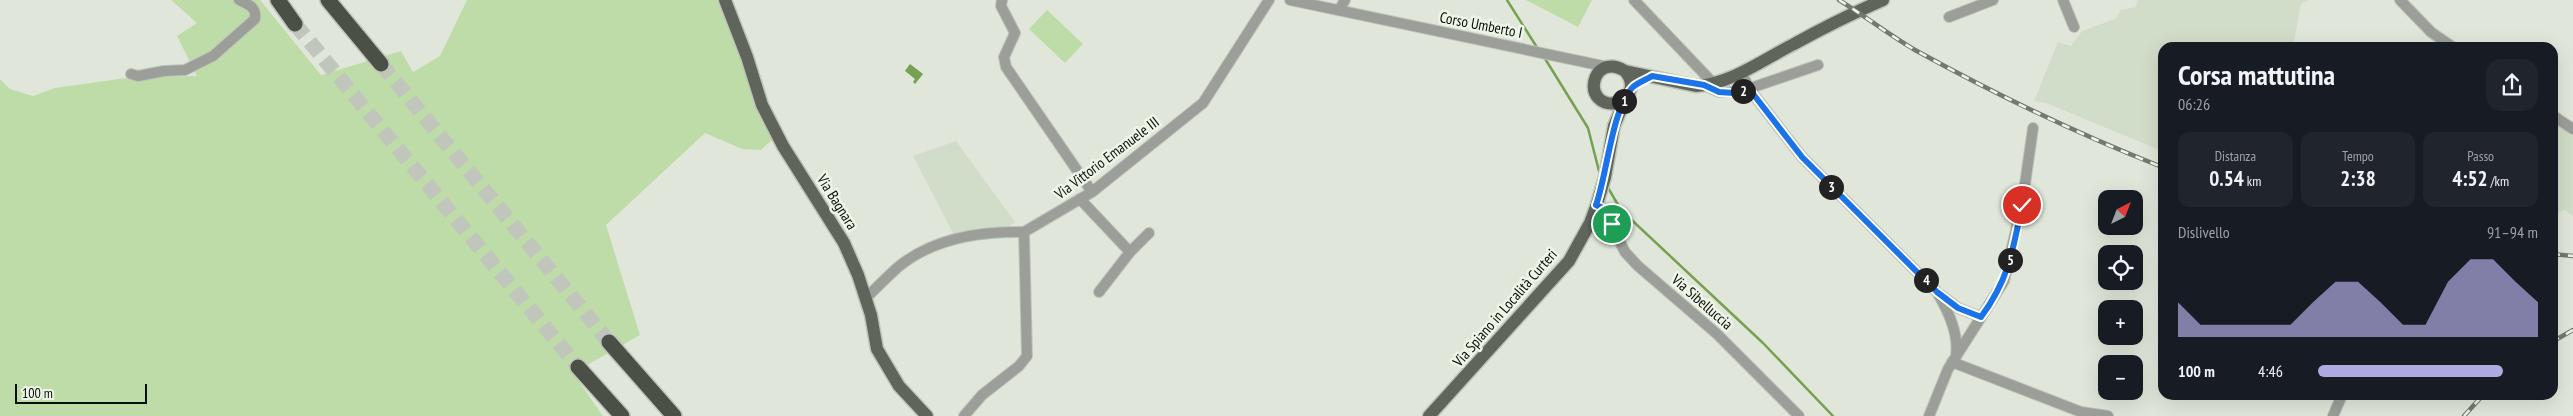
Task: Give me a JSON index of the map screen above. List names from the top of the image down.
{
  "streets": {
    "main road": ["Via Bagnara", "Via Spiano in Località Curteri"],
    "street": ["Corso Umberto I", "Via Vittorio Emanuele III", "Via Sibelluccia"]
  },
  "crossings": [
    ["Corso Umberto I", "Via Spiano in Località Curteri"],
    ["Via Sibelluccia", "Via Spiano in Località Curteri"]
  ],
  "scale_bar": "100 m",
  "north": "top right",
  "page": {
    "heading": ["Corsa mattutina", "06:26"],
    "pins": [
      "2",
      "1",
      "3",
      "5",
      "4"
    ],
    "stats": [
      ["Distanza", "0.54 km"],
      ["Tempo", "2:38"],
      ["Passo", "4:52 /km"]
    ],
    "map_buttons": ["+", "−"],
    "chart": ["Dislivello", "91–94 m"],
    "list": [
      {
        "name": "100 m",
        "note": "4:46"
      }
    ],
    "scale": "100 m"
  }
}
